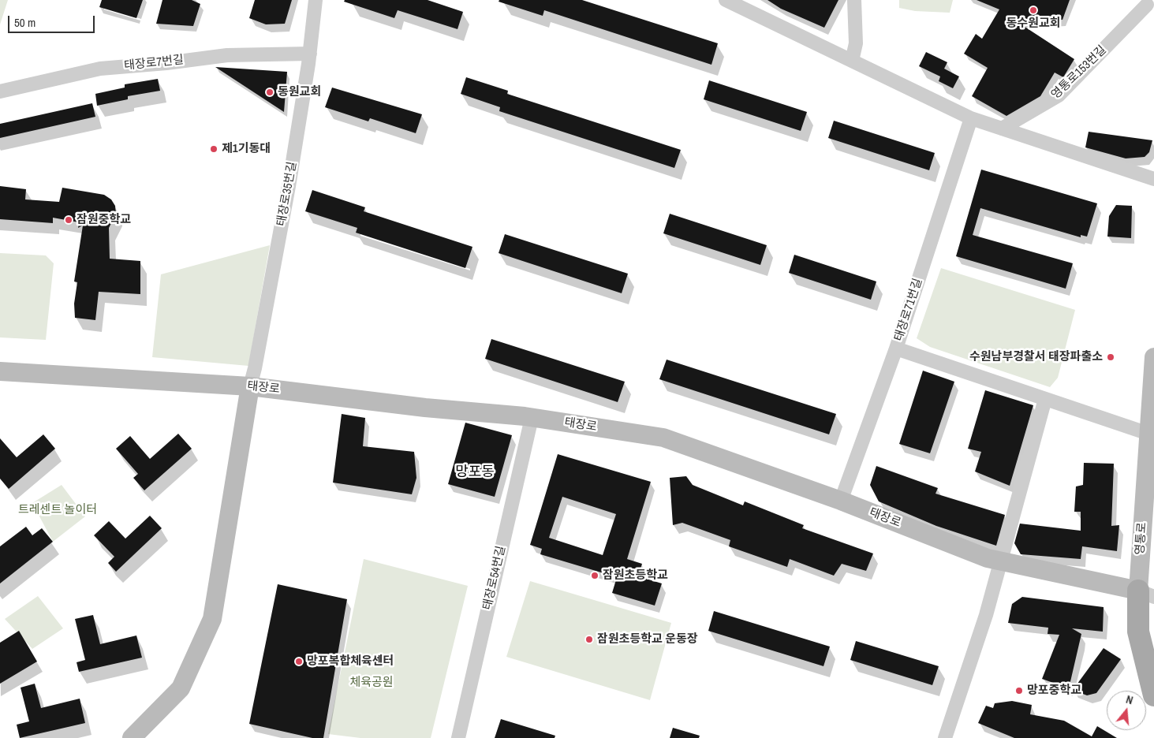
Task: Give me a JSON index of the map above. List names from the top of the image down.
{
  "streets": {
    "main road": ["영통로"],
    "street": [
      "태장로7번길",
      "영통로153번길",
      "태장로35번길",
      "태장로71번길",
      "태장로",
      "태장로54번길"
    ]
  },
  "crossings": [
    ["태장로7번길", "태장로35번길"],
    ["태장로35번길", "태장로"],
    ["태장로71번길", "태장로"],
    ["태장로", "영통로"],
    ["태장로", "태장로54번길"]
  ],
  "districts": ["망포동"],
  "parks": ["트레센트 놀이터", "체육공원"],
  "places": [
    "동수원교회",
    "동원교회",
    "제1기동대",
    "잠원중학교",
    "수원남부경찰서 태장파출소",
    "잠원초등학교",
    "잠원초등학교 운동장",
    "망포복합체육센터",
    "망포중학교"
  ],
  "scale_bar": "50 m",
  "north": "top"
}
